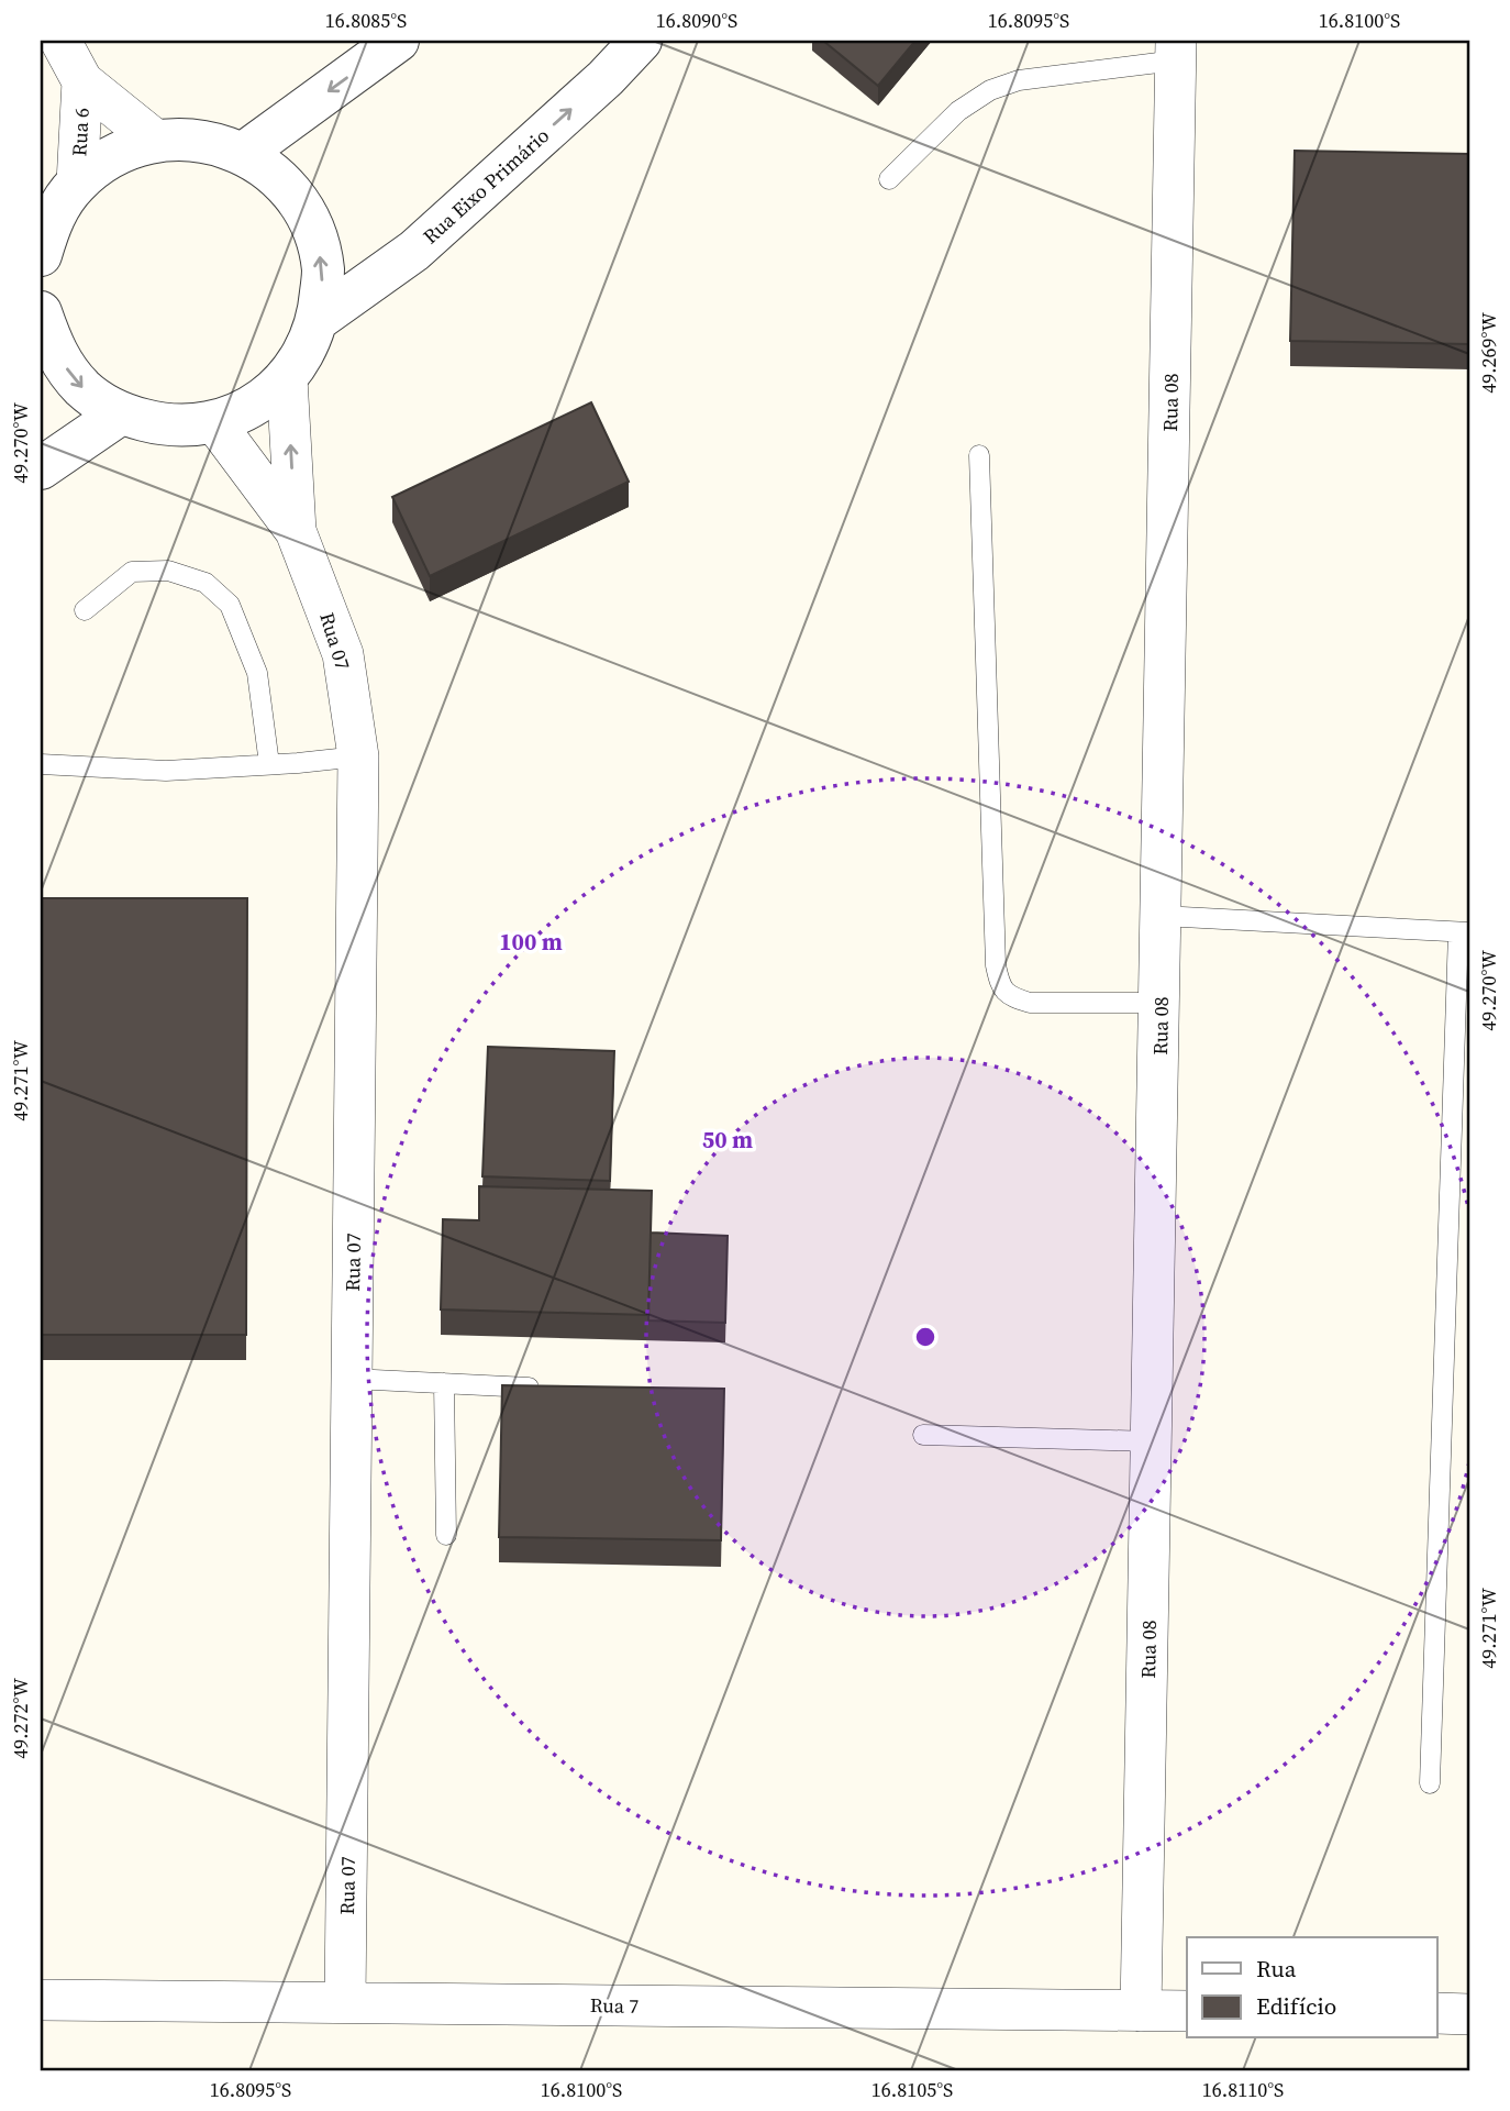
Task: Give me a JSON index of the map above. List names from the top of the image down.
{
  "streets": {
    "street": [
      "Rua 6",
      "Rua Eixo Primário",
      "Rua 08",
      "Rua 07",
      "Rua 7"
    ]
  },
  "crossings": [
    ["Rua 08", "Rua 7"],
    ["Rua 07", "Rua 7"]
  ],
  "legend": ["Rua", "Edifício"],
  "coordinates": [
    "16.8085°S",
    "16.8090°S",
    "16.8095°S",
    "16.8100°S",
    "49.269°W",
    "49.270°W",
    "49.271°W",
    "49.272°W",
    "16.8105°S",
    "16.8110°S"
  ],
  "rings": ["100 m", "50 m"]
}
